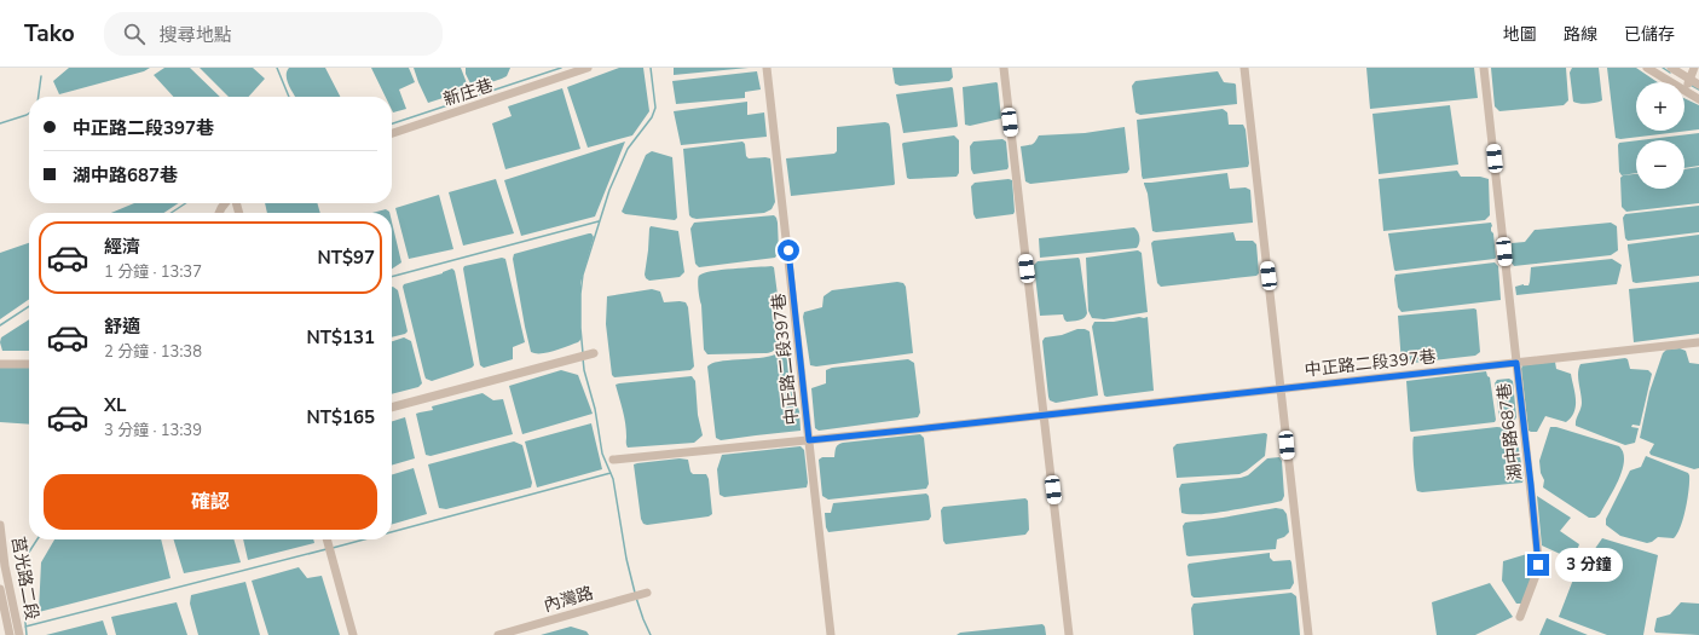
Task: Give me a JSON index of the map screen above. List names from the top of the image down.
{
  "streets": {
    "street": [
      "新庄巷",
      "中正路二段397巷",
      "湖中路687巷",
      "莒光路二段",
      "內灣路"
    ]
  },
  "crossings": [
    ["中正路二段397巷", "湖中路687巷"]
  ],
  "page": {
    "header": "Tako",
    "search": "搜尋地點",
    "nav": ["地圖", "路線", "已儲存"],
    "map_buttons": ["+", "−"],
    "banner": ["中正路二段397巷", "湖中路687巷"],
    "list": [
      {
        "name": "經濟",
        "note": "1 分鐘 · 13:37",
        "value": "NT$97"
      },
      {
        "name": "舒適",
        "note": "2 分鐘 · 13:38",
        "value": "NT$131"
      },
      {
        "name": "XL",
        "note": "3 分鐘 · 13:39",
        "value": "NT$165"
      }
    ],
    "buttons": "確認",
    "bubble": "3 分鐘"
  }
}
